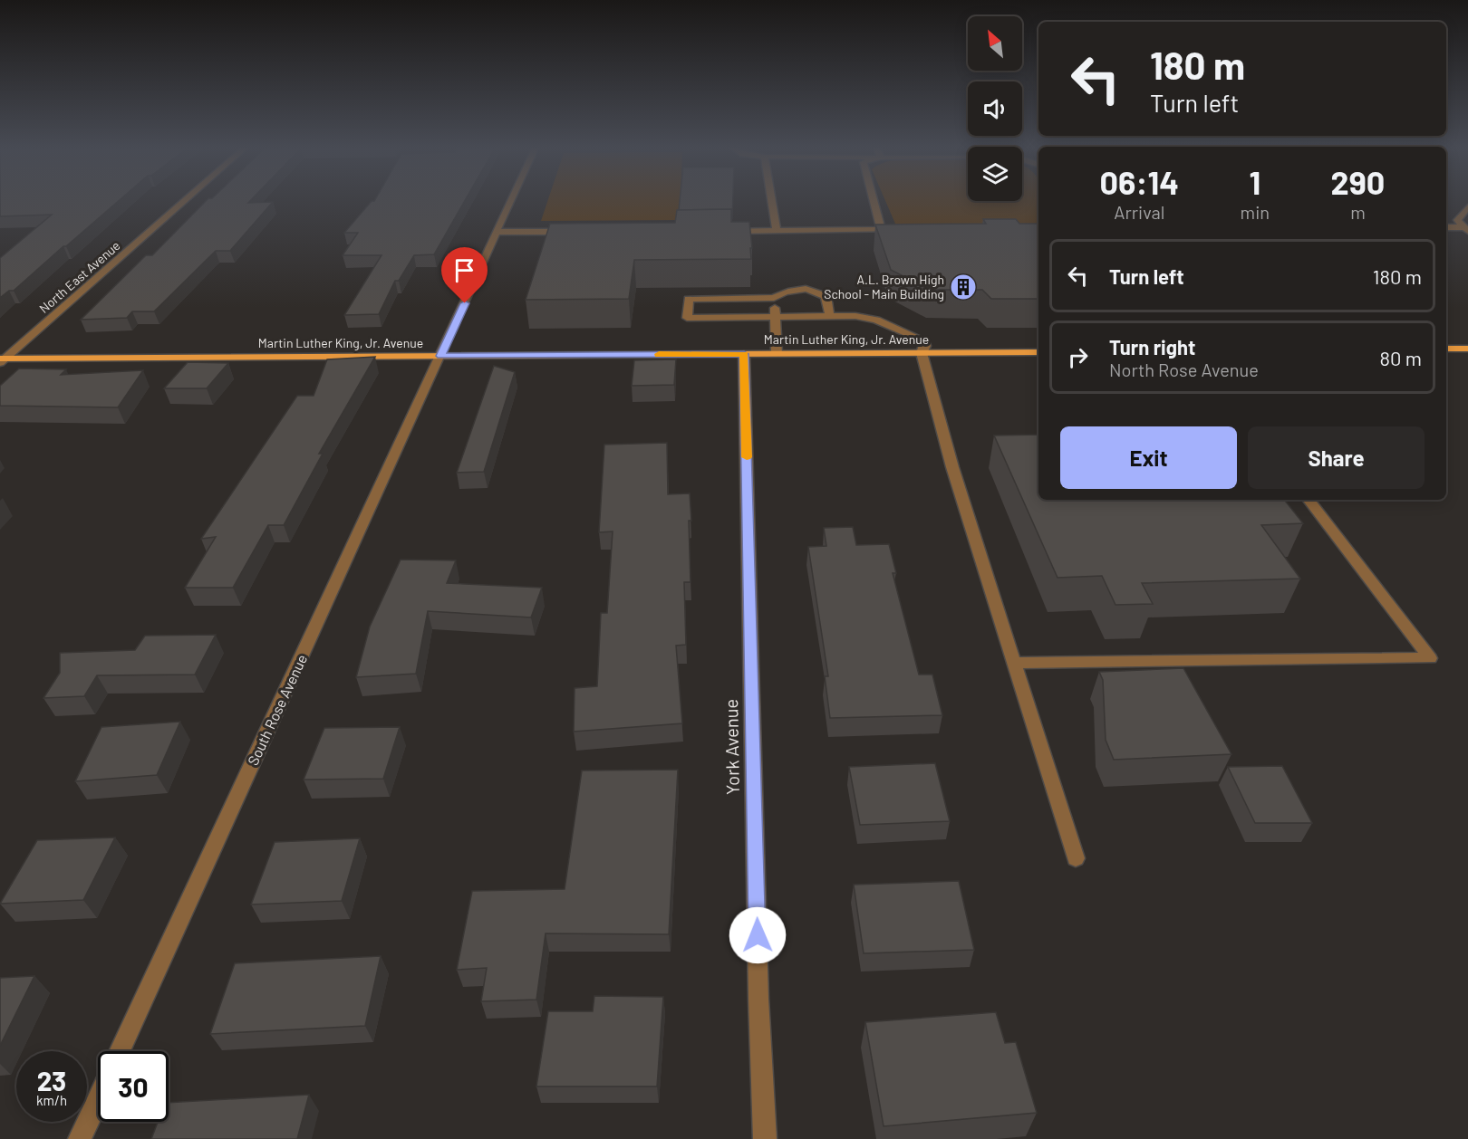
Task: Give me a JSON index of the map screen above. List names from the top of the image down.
{
  "streets": {
    "main road": ["Martin Luther King, Jr. Avenue"],
    "street": ["North East Avenue", "South Rose Avenue", "York Avenue"]
  },
  "crossings": [
    ["North East Avenue", "Martin Luther King, Jr. Avenue"],
    ["Martin Luther King, Jr. Avenue", "South Rose Avenue"],
    ["Martin Luther King, Jr. Avenue", "York Avenue"]
  ],
  "places": {
    "building": ["A.L. Brown High School - Main Building"]
  },
  "north": "top left",
  "page": {
    "turn": ["180 m", "Turn left"],
    "eta": [
      "06:14",
      "Arrival",
      "1",
      "min",
      "290",
      "m"
    ],
    "list": [
      {
        "name": "Turn left",
        "value": "180 m"
      },
      {
        "name": "Turn right",
        "note": "North Rose Avenue",
        "value": "80 m"
      }
    ],
    "buttons": ["Exit", "Share"],
    "speed": "23 km/h",
    "limit": "30"
  }
}
